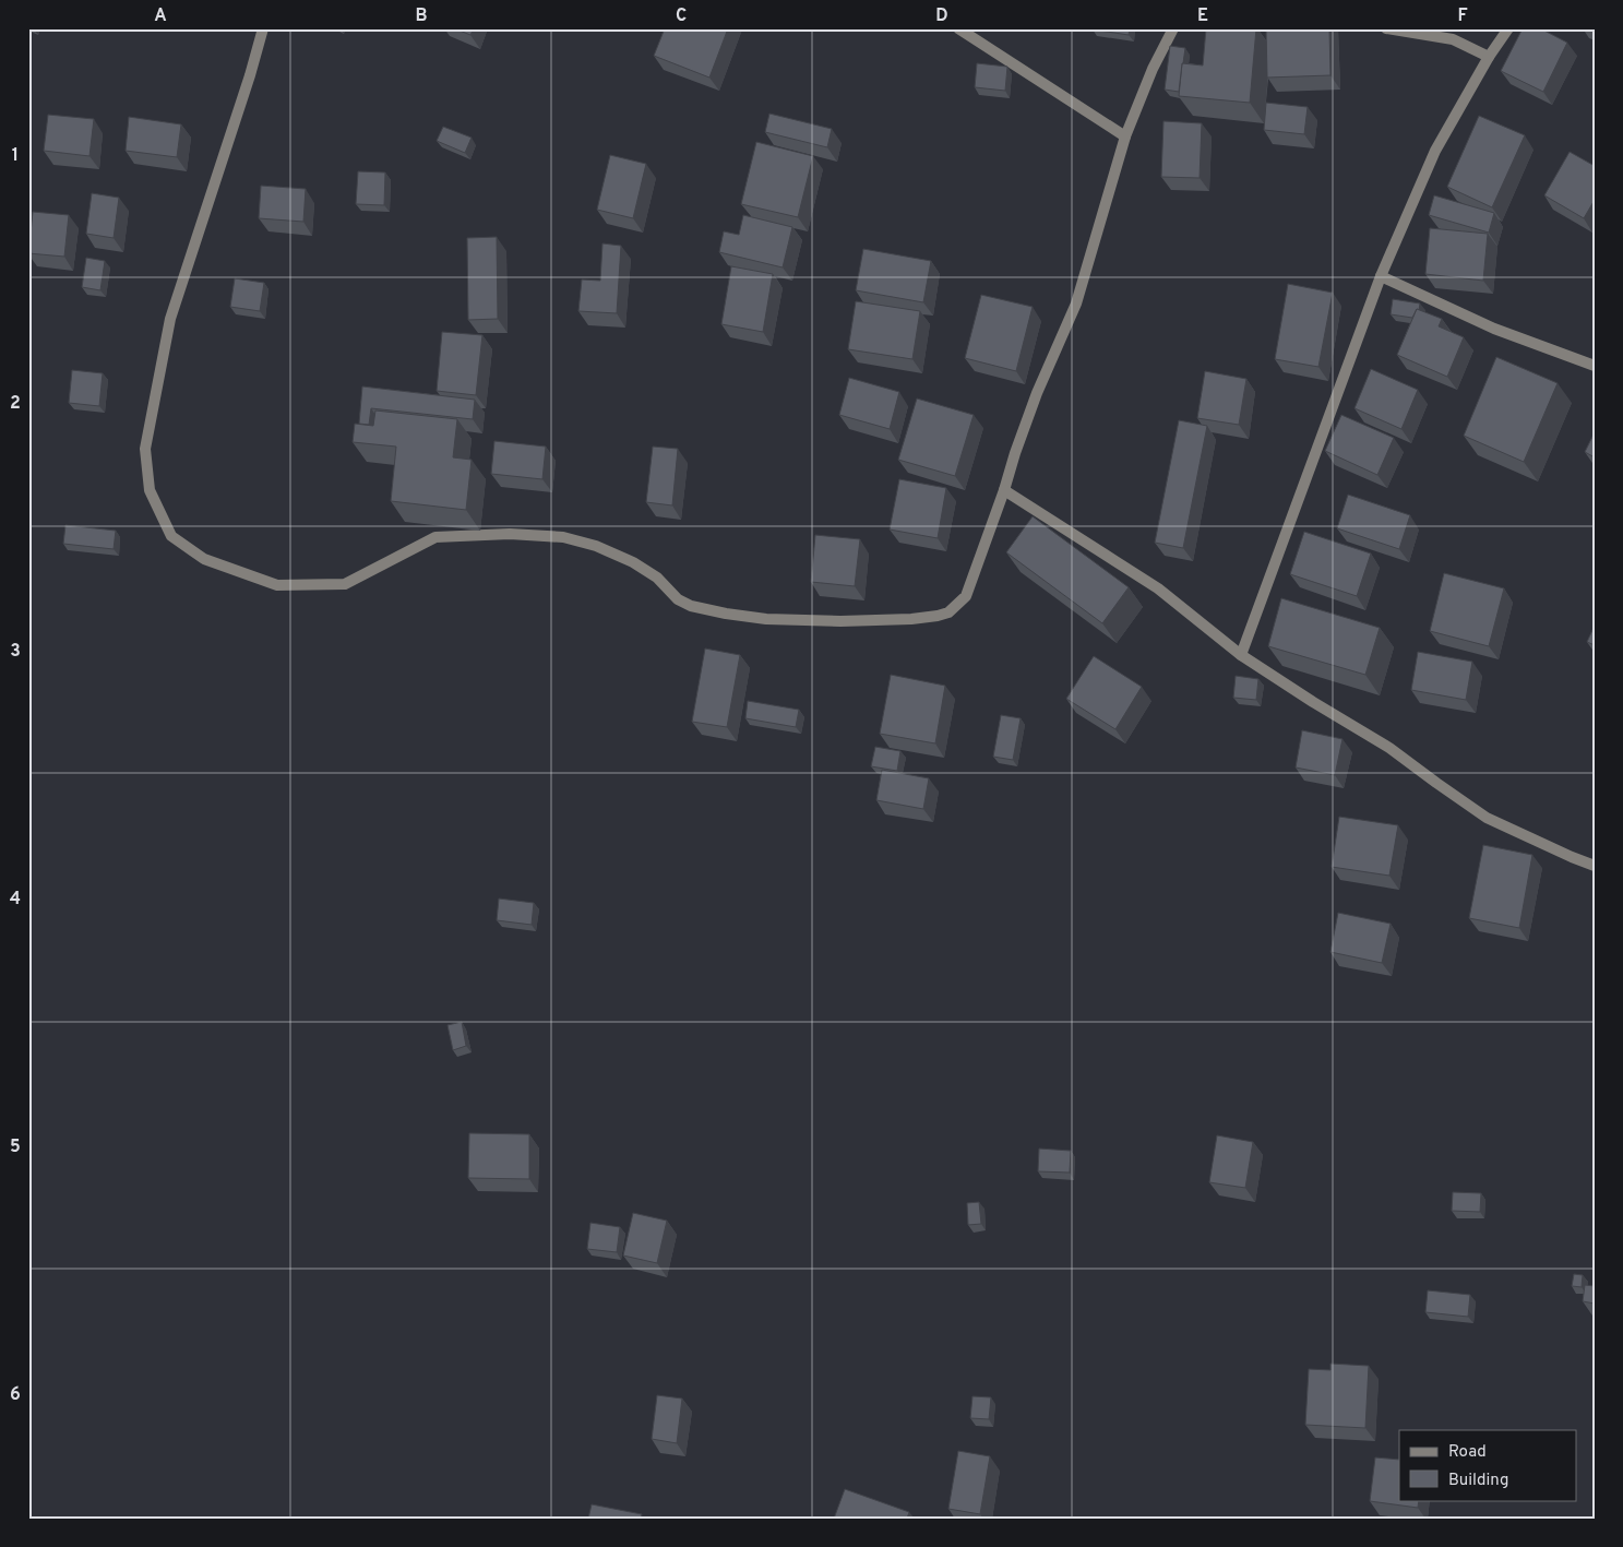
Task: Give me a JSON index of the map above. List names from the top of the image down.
{
  "legend": ["Road", "Building"],
  "grid": {
    "columns": [
      "A",
      "B",
      "C",
      "D",
      "E",
      "F"
    ],
    "rows": [
      "1",
      "2",
      "3",
      "4",
      "5",
      "6"
    ]
  }
}
